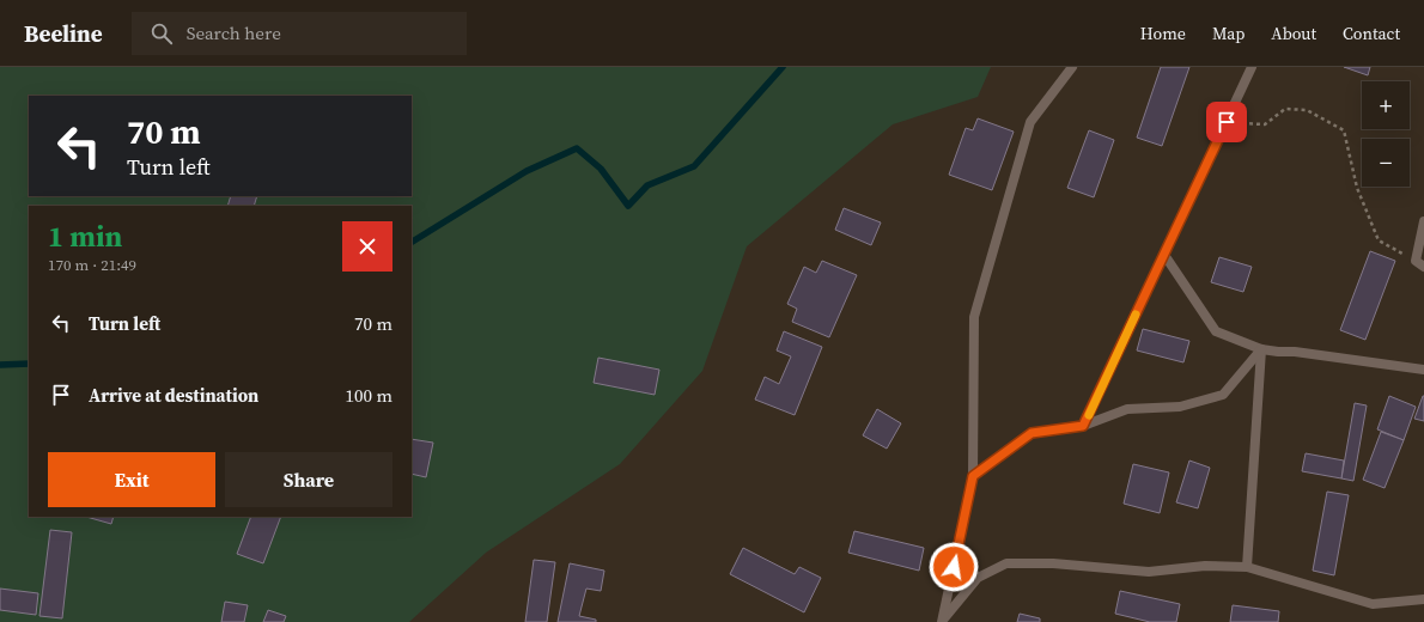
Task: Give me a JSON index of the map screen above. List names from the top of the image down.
{
  "page": {
    "header": "Beeline",
    "search": "Search here",
    "nav": [
      "Home",
      "Map",
      "About",
      "Contact"
    ],
    "map_buttons": ["+", "−"],
    "turn": ["70 m", "Turn left"],
    "heading": ["1 min", "170 m · 21:49"],
    "list": [
      {
        "name": "Turn left",
        "value": "70 m"
      },
      {
        "name": "Arrive at destination",
        "value": "100 m"
      }
    ],
    "buttons": ["Exit", "Share"]
  }
}
